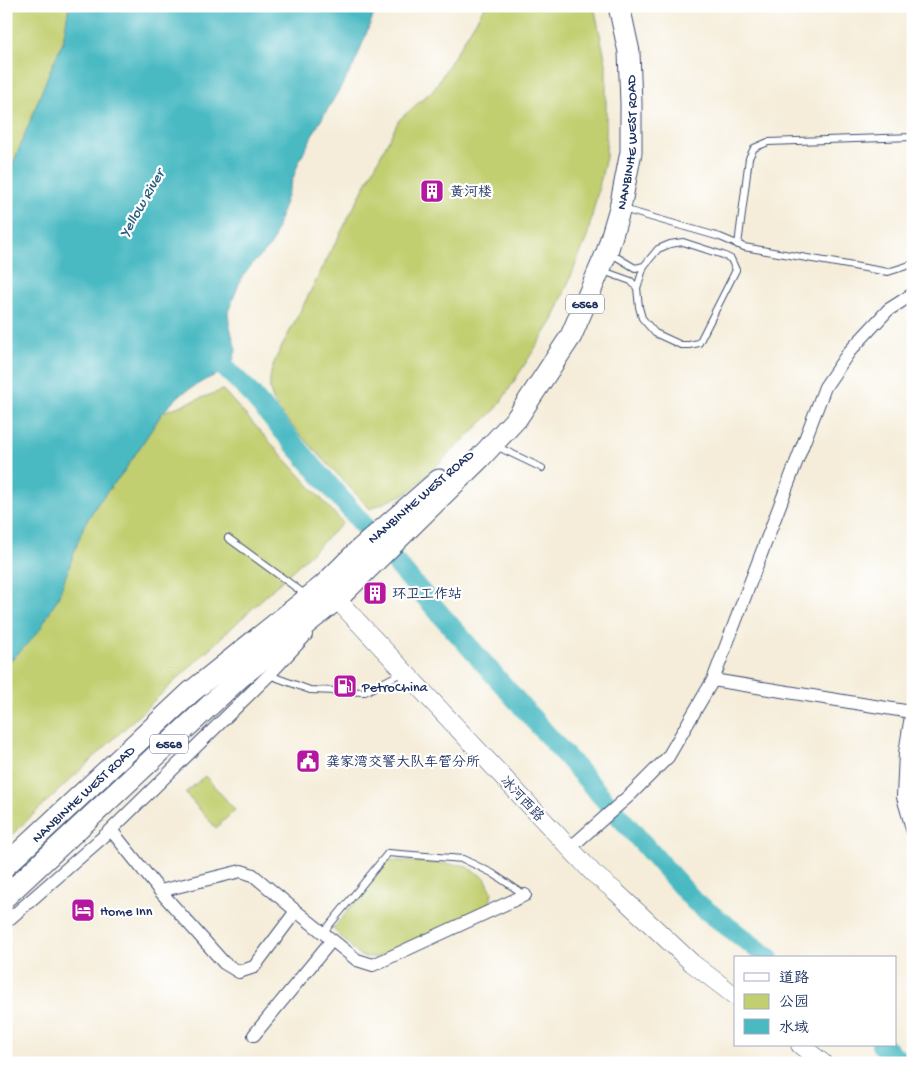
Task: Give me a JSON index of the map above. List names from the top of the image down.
{
  "streets": {
    "highway": ["NANBINHE WEST ROAD", "G568"],
    "main road": ["冰河西路"]
  },
  "crossings": [
    ["NANBINHE WEST ROAD", "冰河西路"]
  ],
  "water": ["Yellow River"],
  "places": {
    "building": ["黄河楼", "环卫工作站"],
    "fuel station": ["PetroChina"],
    "public building": ["龚家湾交警大队车管分所"],
    "hotel": ["Home Inn"]
  },
  "legend": ["道路", "公园", "水域"]
}
